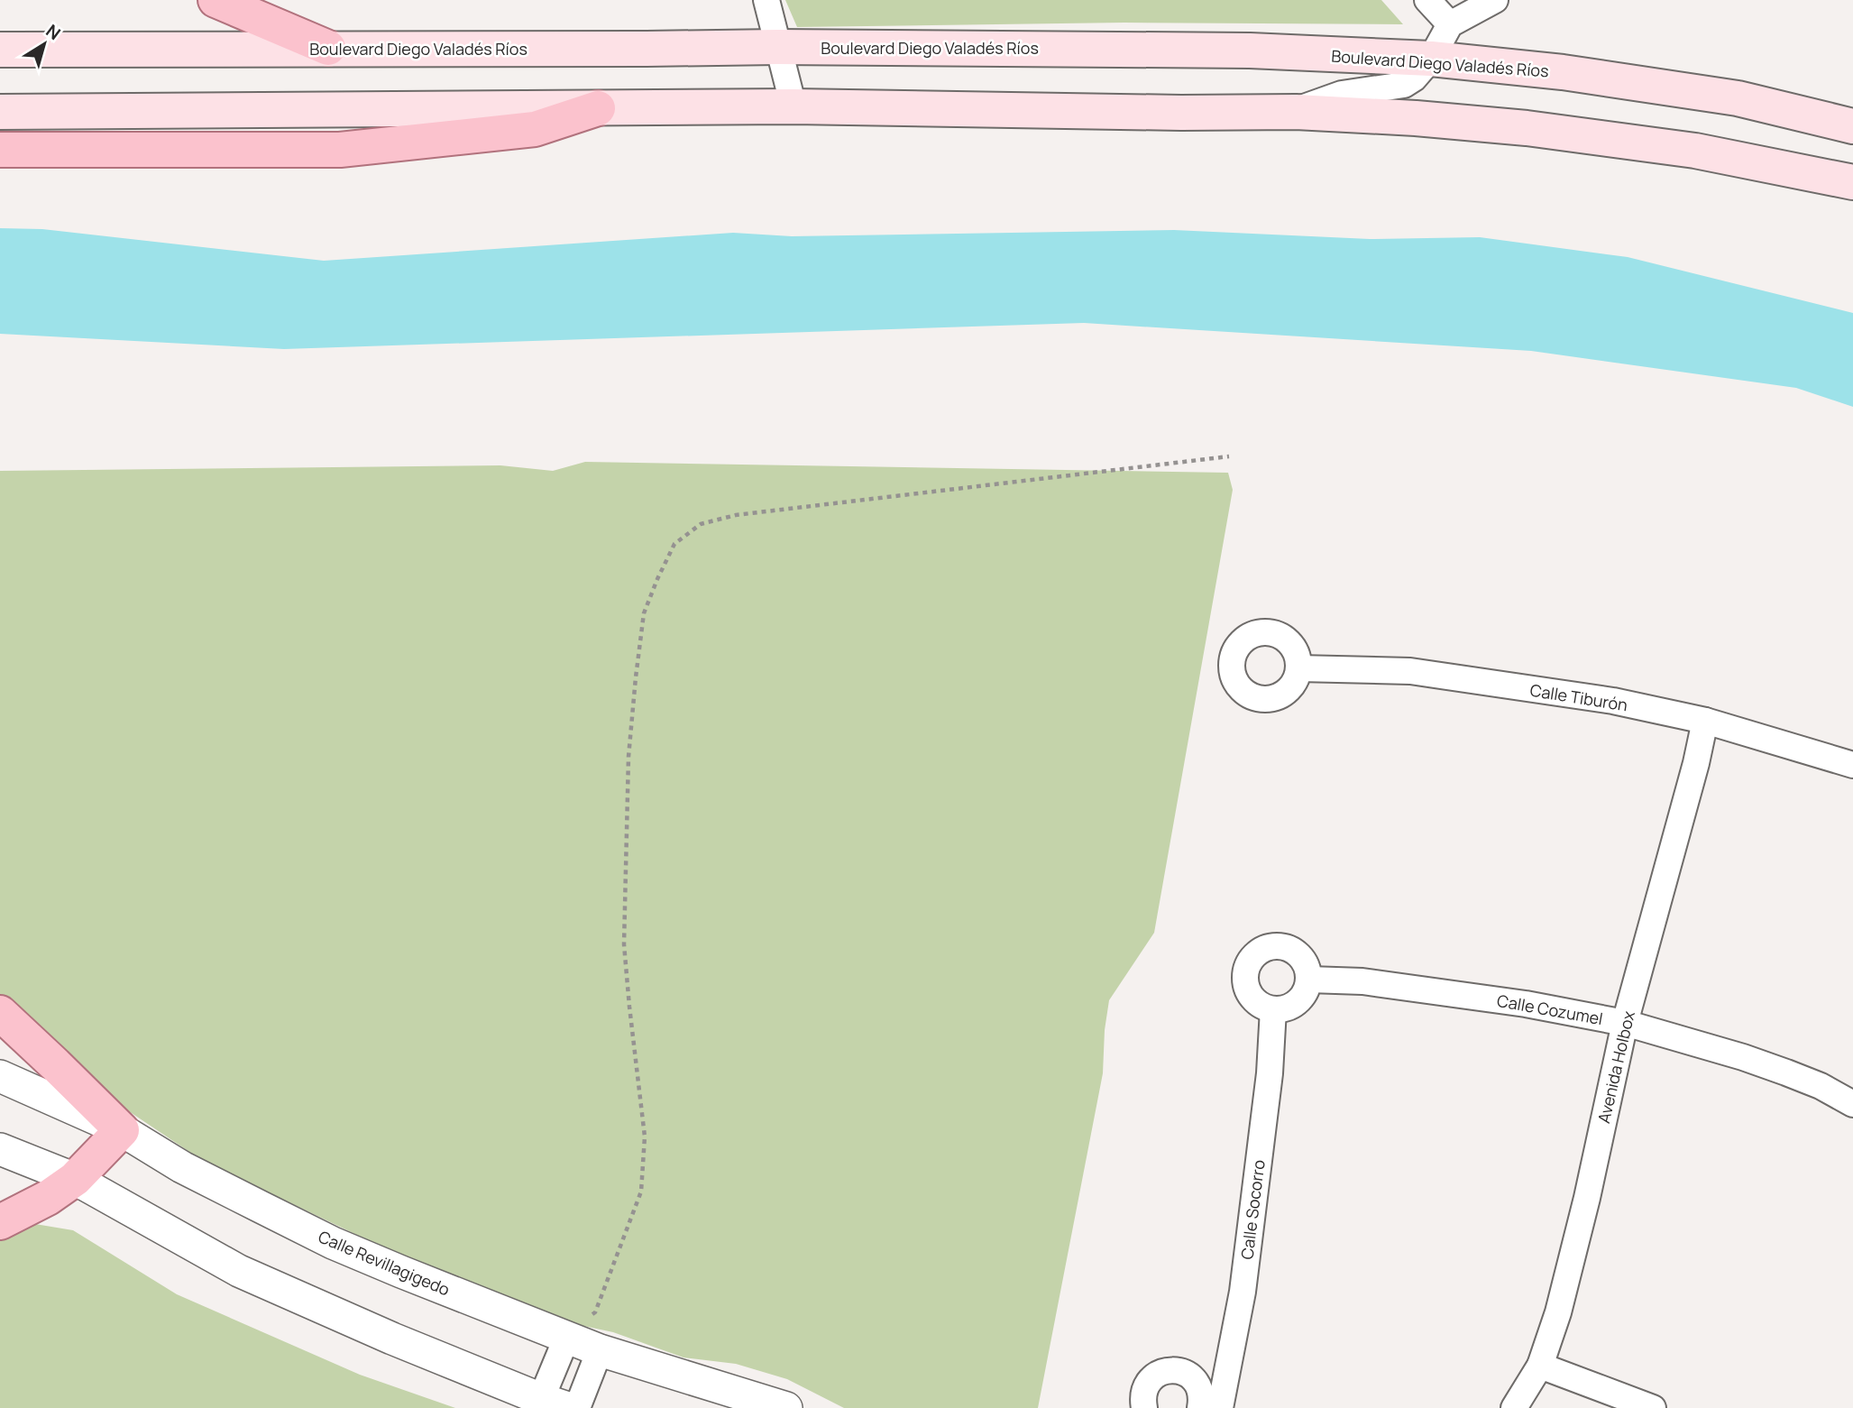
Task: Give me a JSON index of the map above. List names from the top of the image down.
{
  "streets": {
    "main road": ["Boulevard Diego Valadés Ríos"],
    "street": [
      "Calle Tiburón",
      "Calle Cozumel",
      "Avenida Holbox",
      "Calle Socorro",
      "Calle Revillagigedo"
    ]
  },
  "crossings": [
    ["Calle Tiburón", "Avenida Holbox"],
    ["Calle Cozumel", "Avenida Holbox"],
    ["Calle Cozumel", "Calle Socorro"]
  ],
  "north": "top right"
}
